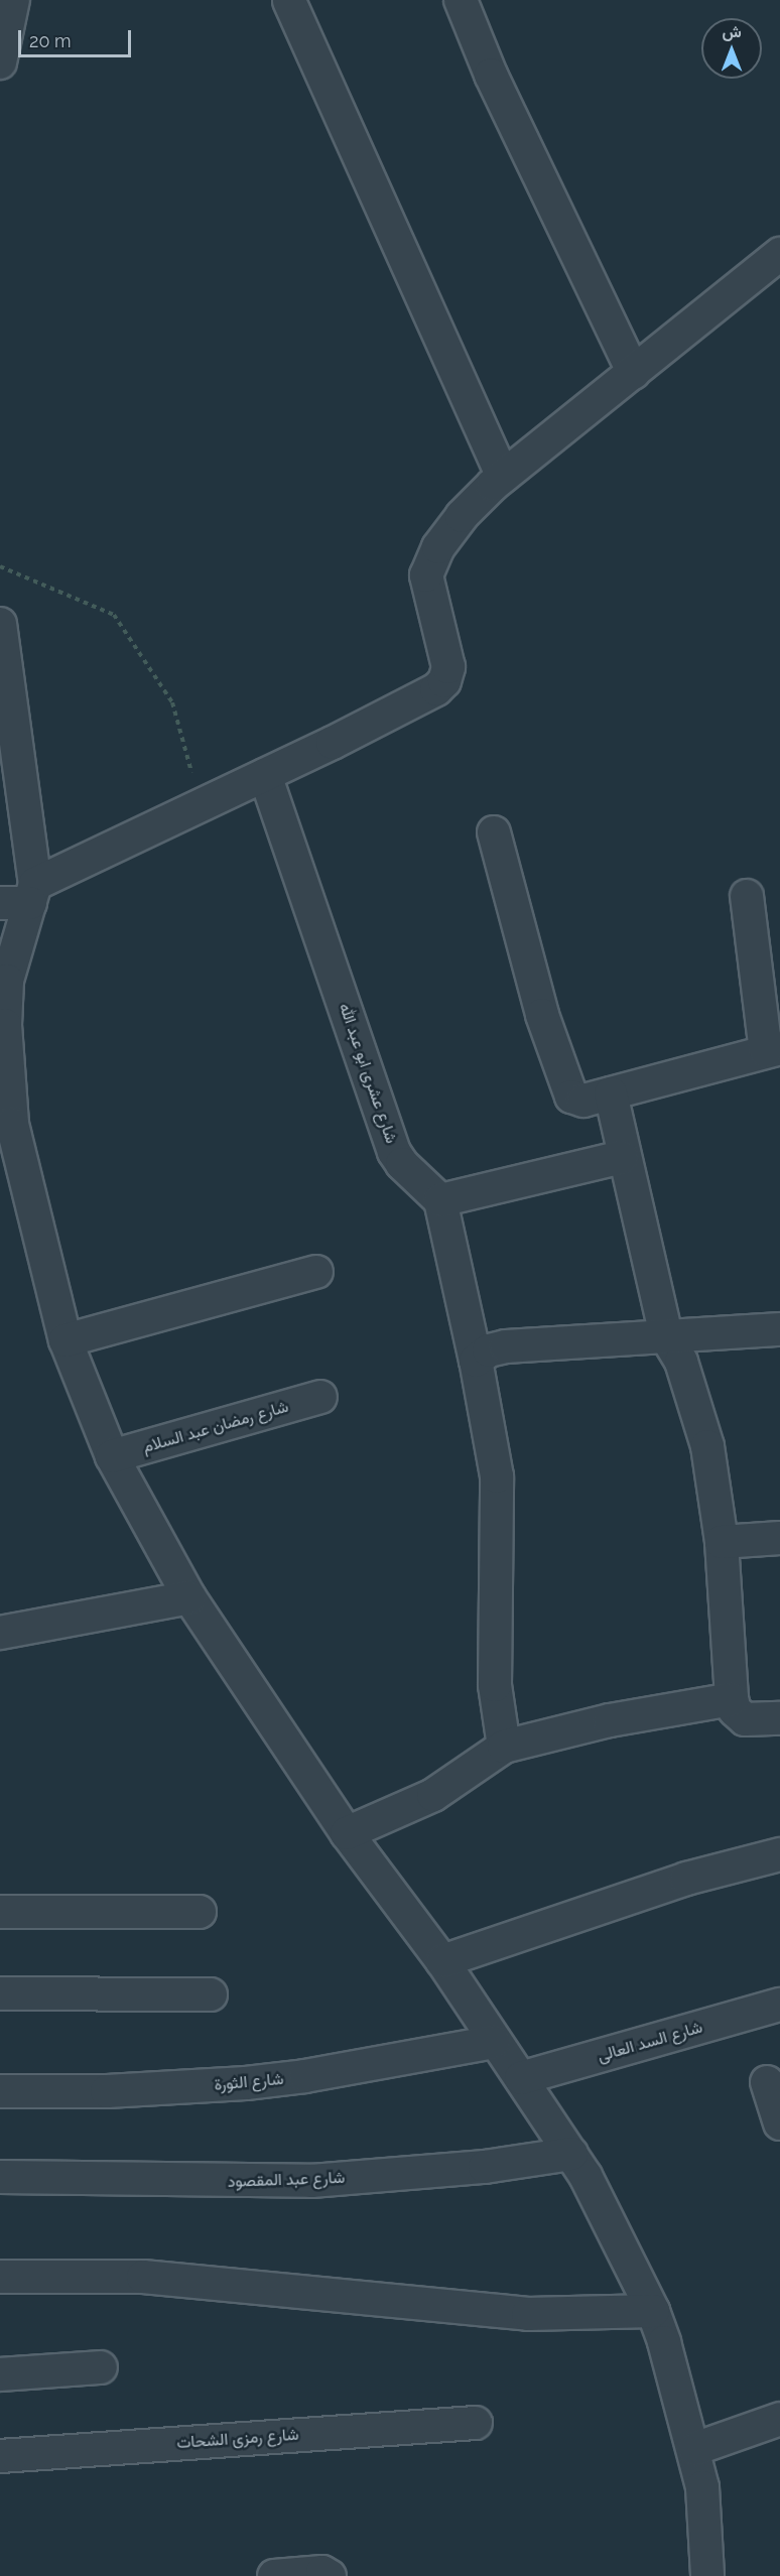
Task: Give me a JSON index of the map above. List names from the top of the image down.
{
  "streets": {
    "street": [
      "شارع عشرى ابو عبد الله",
      "شارع رمضان عبد السلام",
      "شارع السد العالى",
      "شارع الثورة",
      "شارع عبد المقصود",
      "شارع رمزى الشحات"
    ]
  },
  "scale_bar": "20 m",
  "north": "top"
}
